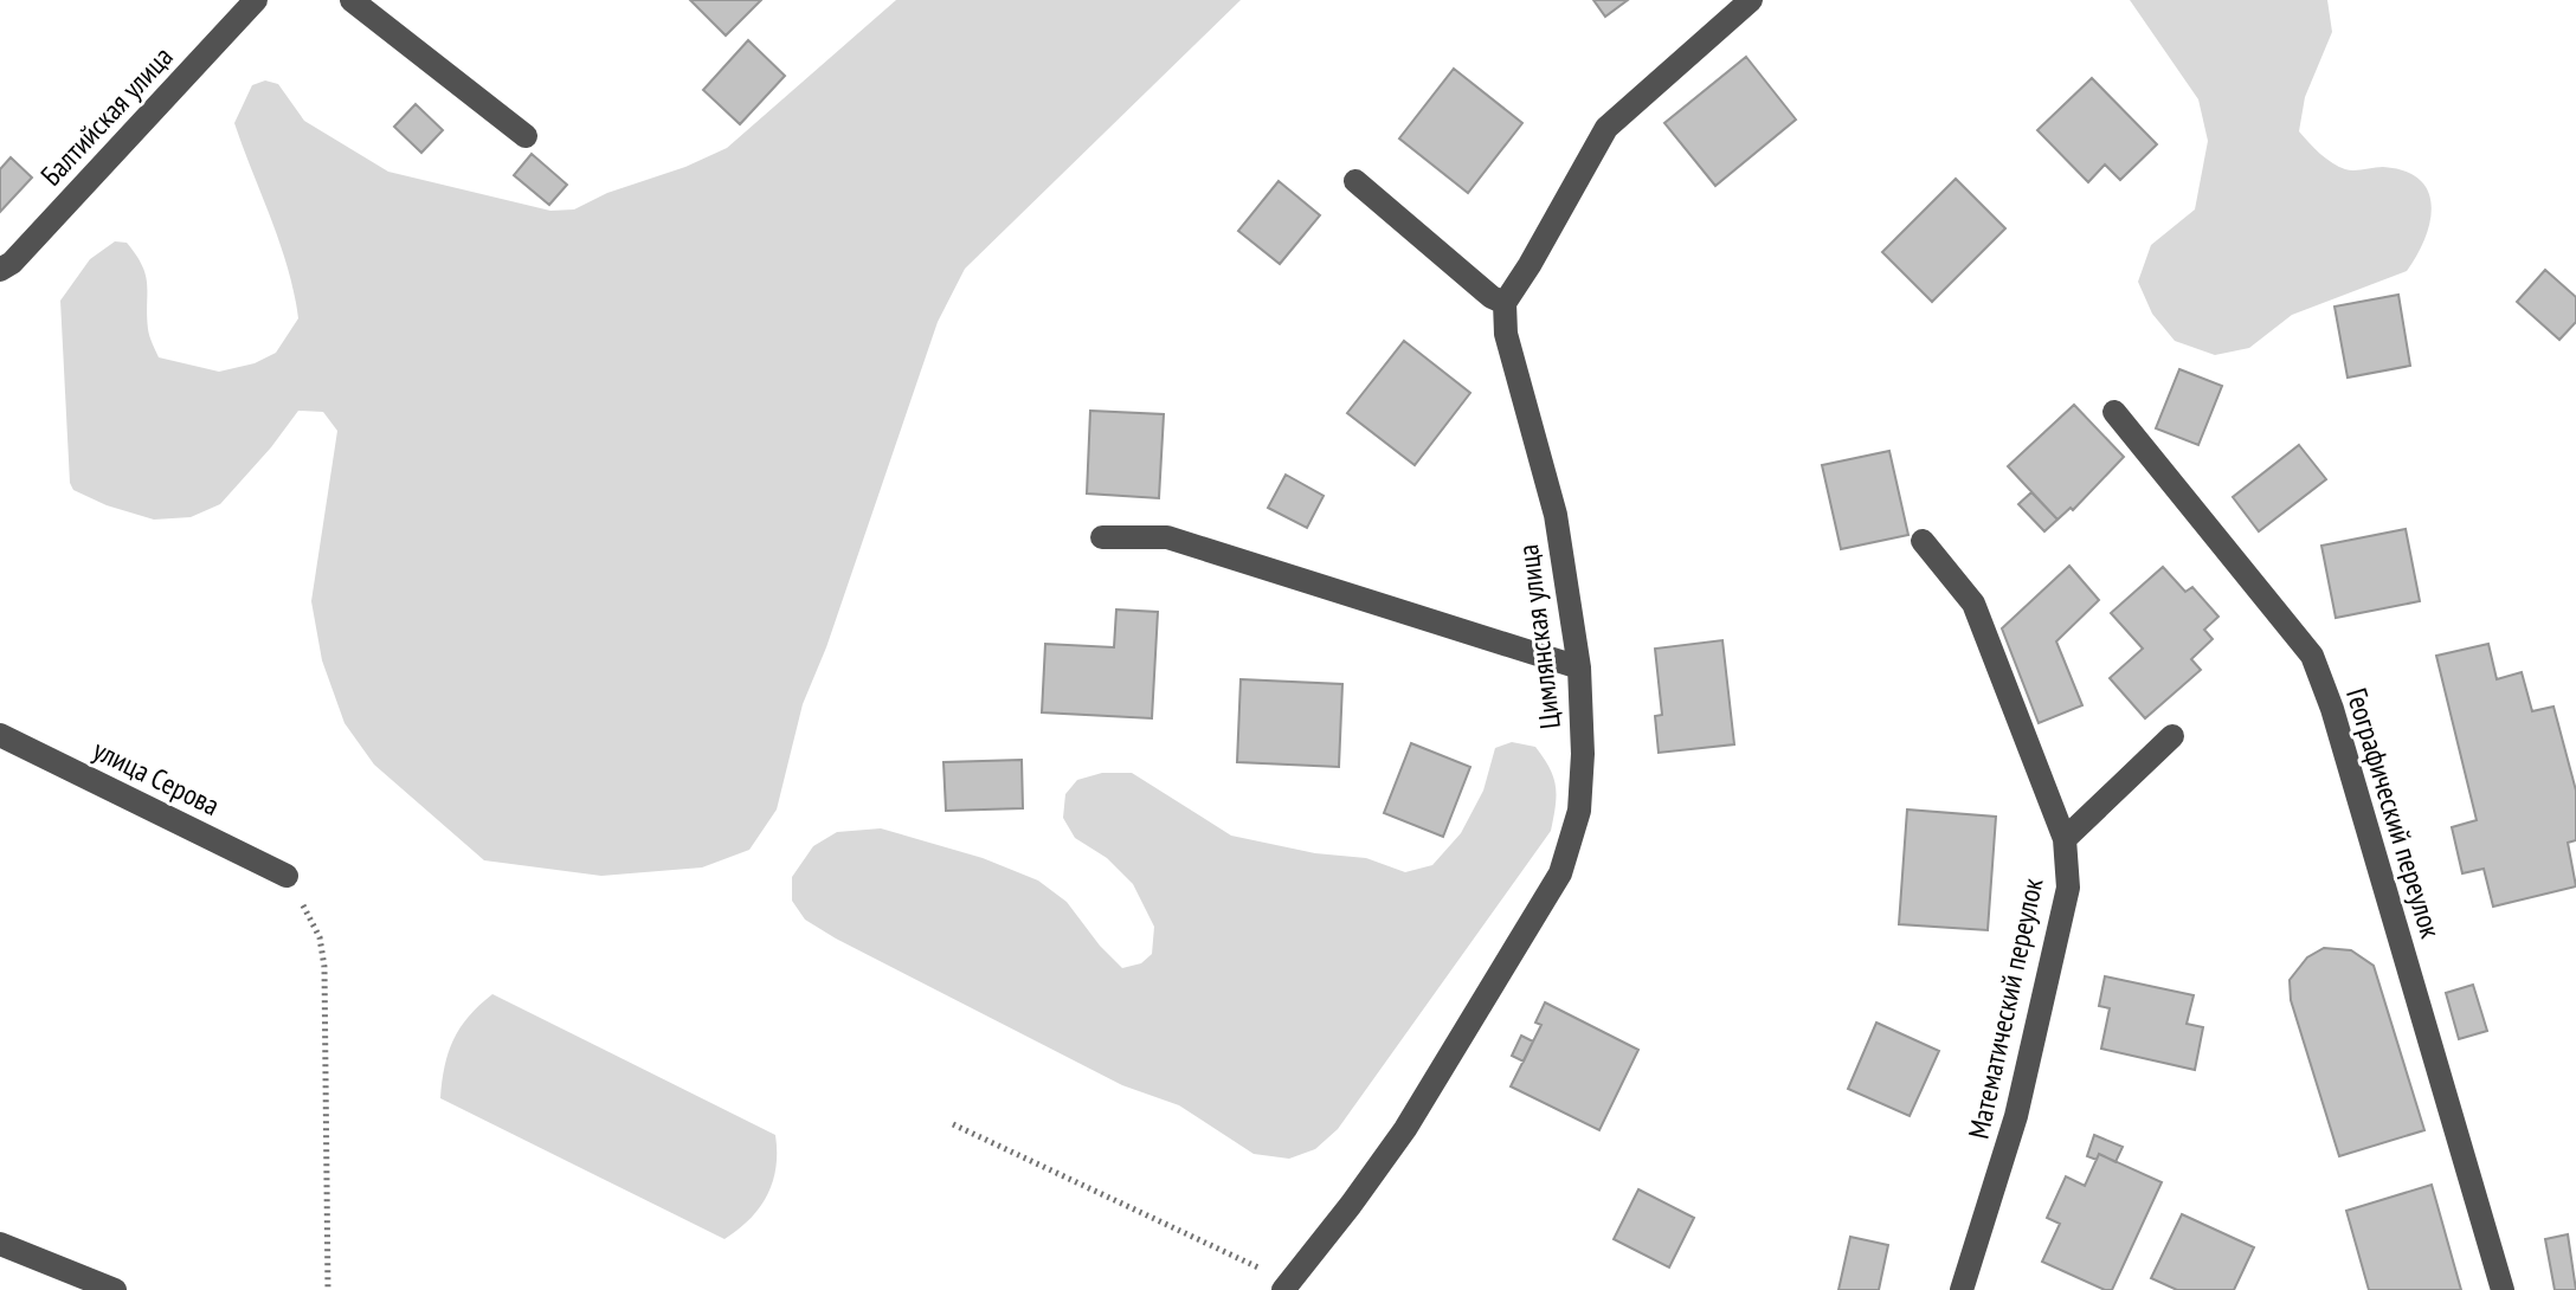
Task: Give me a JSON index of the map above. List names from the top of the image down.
{
  "streets": {
    "street": [
      "Балтийская улица",
      "Цимлянская улица",
      "улица Серова",
      "Географический переулок",
      "Математический переулок"
    ]
  }
}
